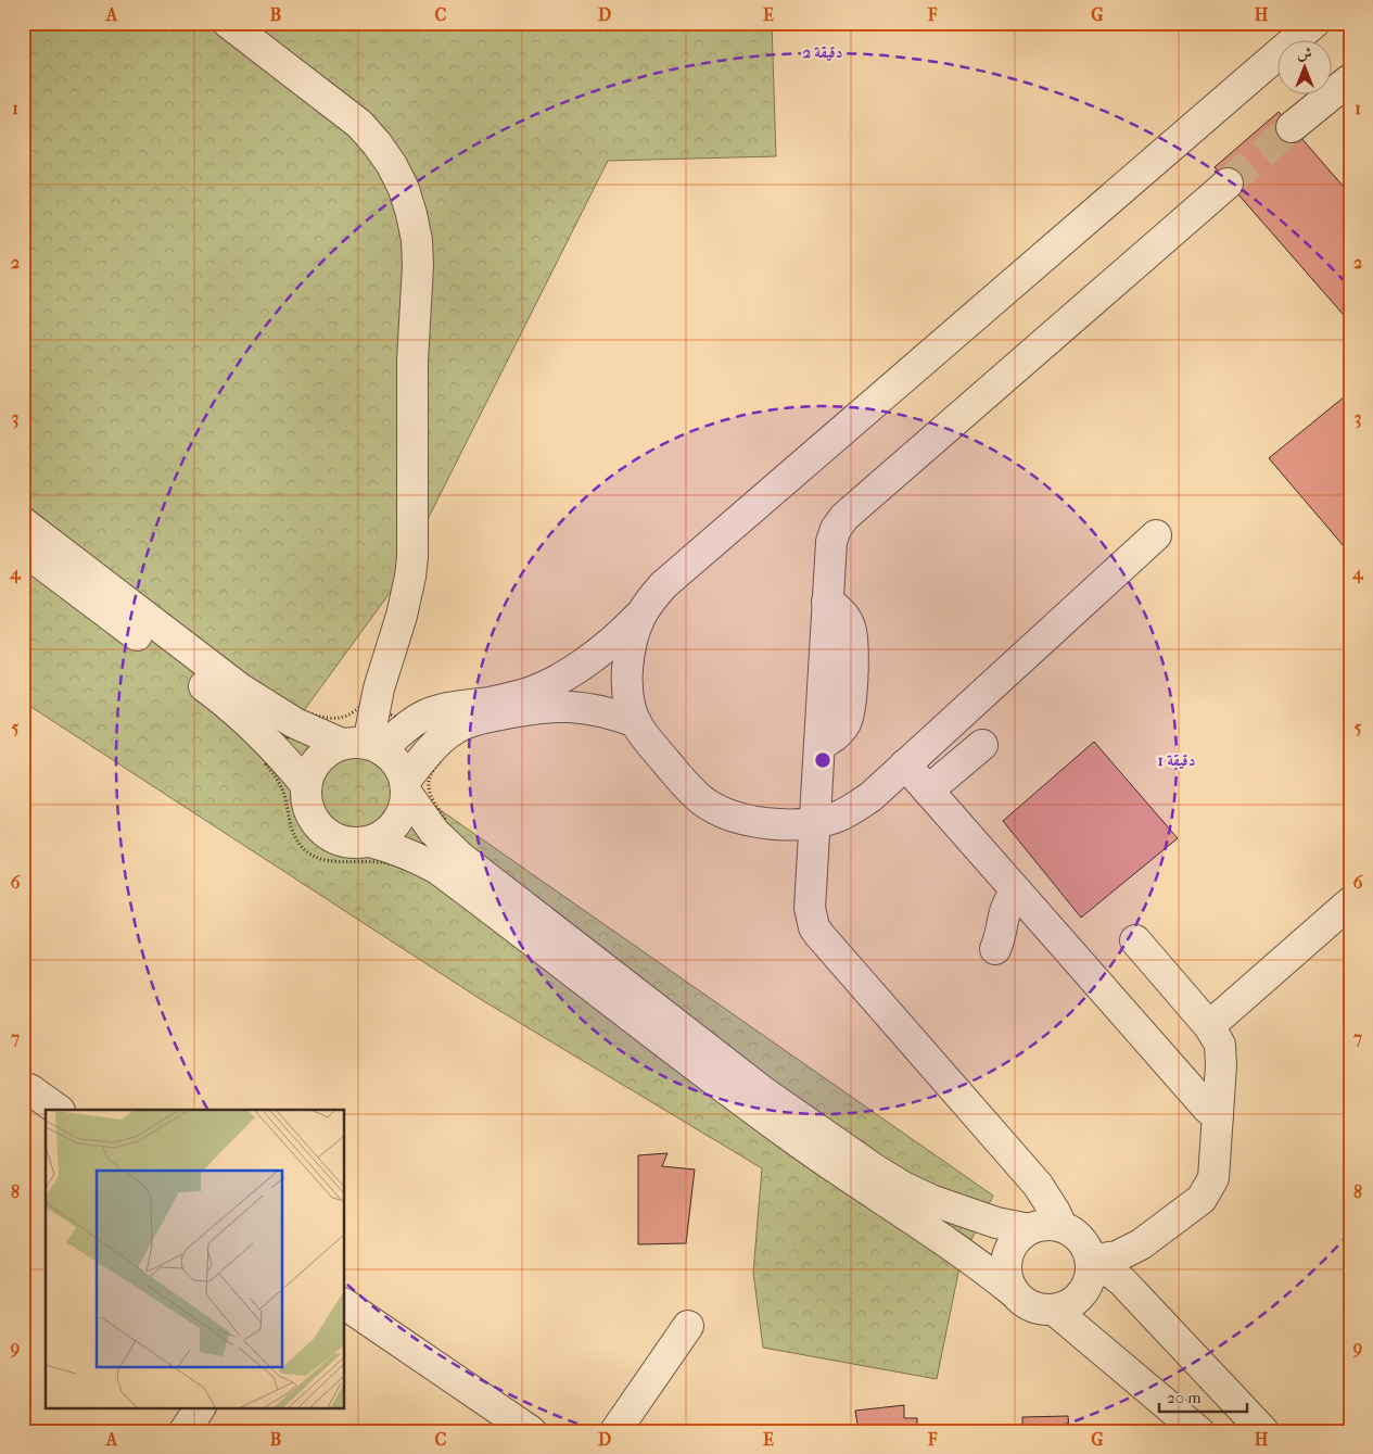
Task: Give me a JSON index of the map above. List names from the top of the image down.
{
  "scale_bar": "20 m",
  "north": "top",
  "grid": {
    "columns": [
      "A",
      "B",
      "C",
      "D",
      "E",
      "F",
      "G",
      "H"
    ],
    "rows": [
      "1",
      "2",
      "3",
      "4",
      "5",
      "6",
      "7",
      "8",
      "9"
    ]
  },
  "rings": ["2 دقيقة", "1 دقيقة"]
}
